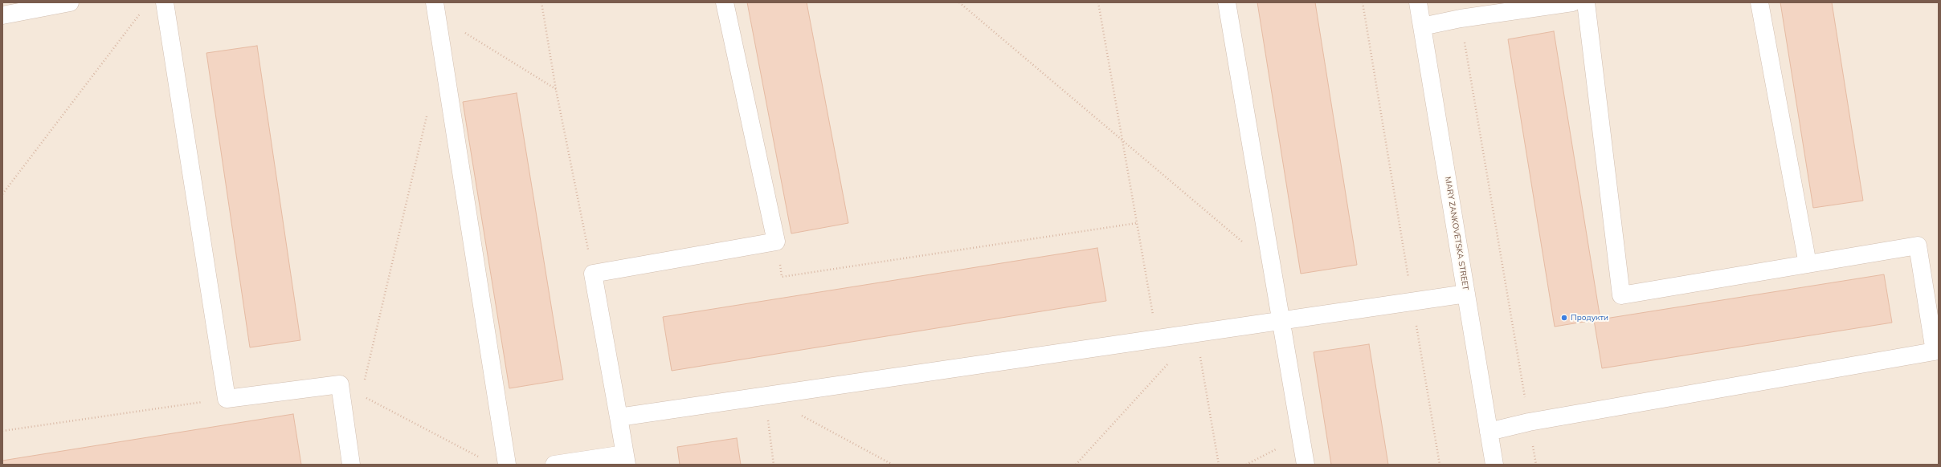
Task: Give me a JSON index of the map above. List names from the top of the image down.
{
  "streets": {
    "street": ["MARY ZANKOVETSKA STREET"]
  },
  "places": ["Продукти"]
}
